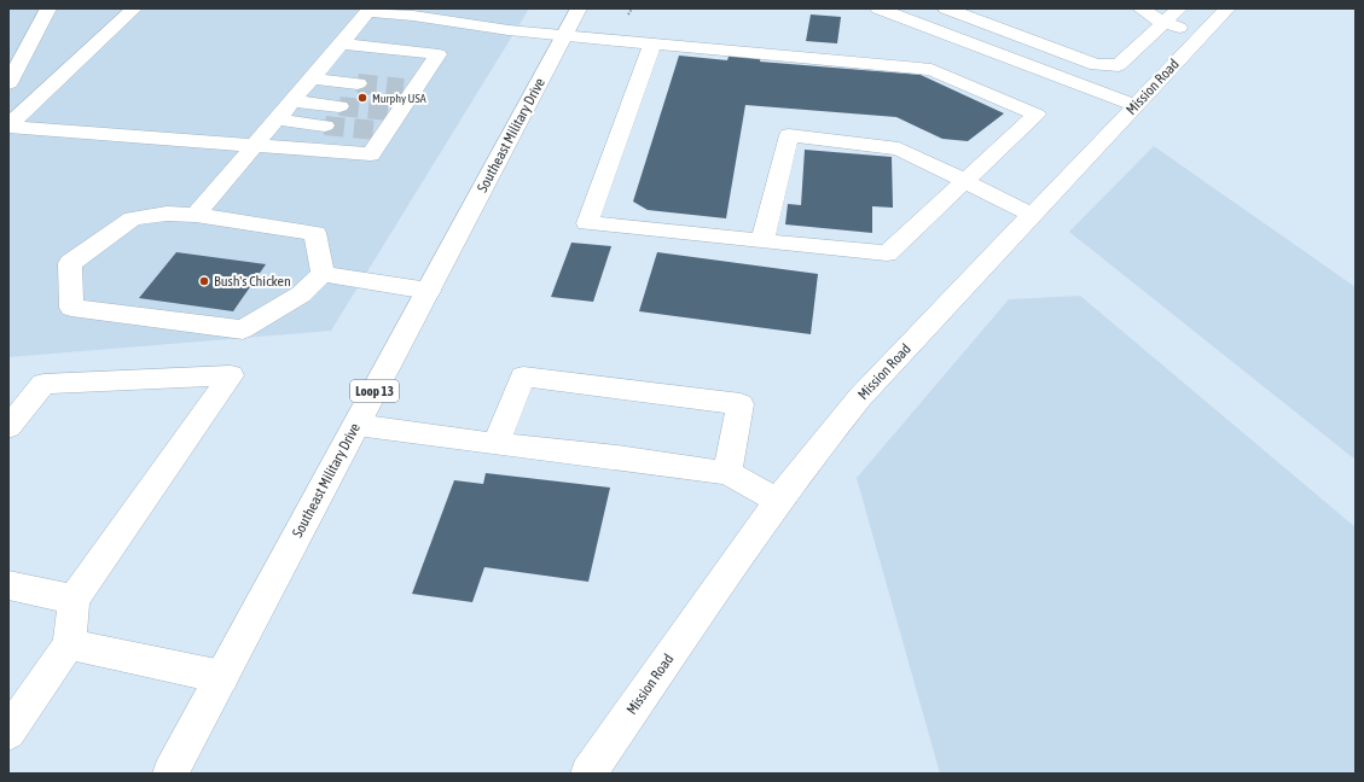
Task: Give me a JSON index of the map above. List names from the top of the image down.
{
  "streets": {
    "street": ["Mission Road", "Southeast Military Drive", "Loop 13"]
  },
  "places": ["Murphy USA", "Bush's Chicken"]
}
